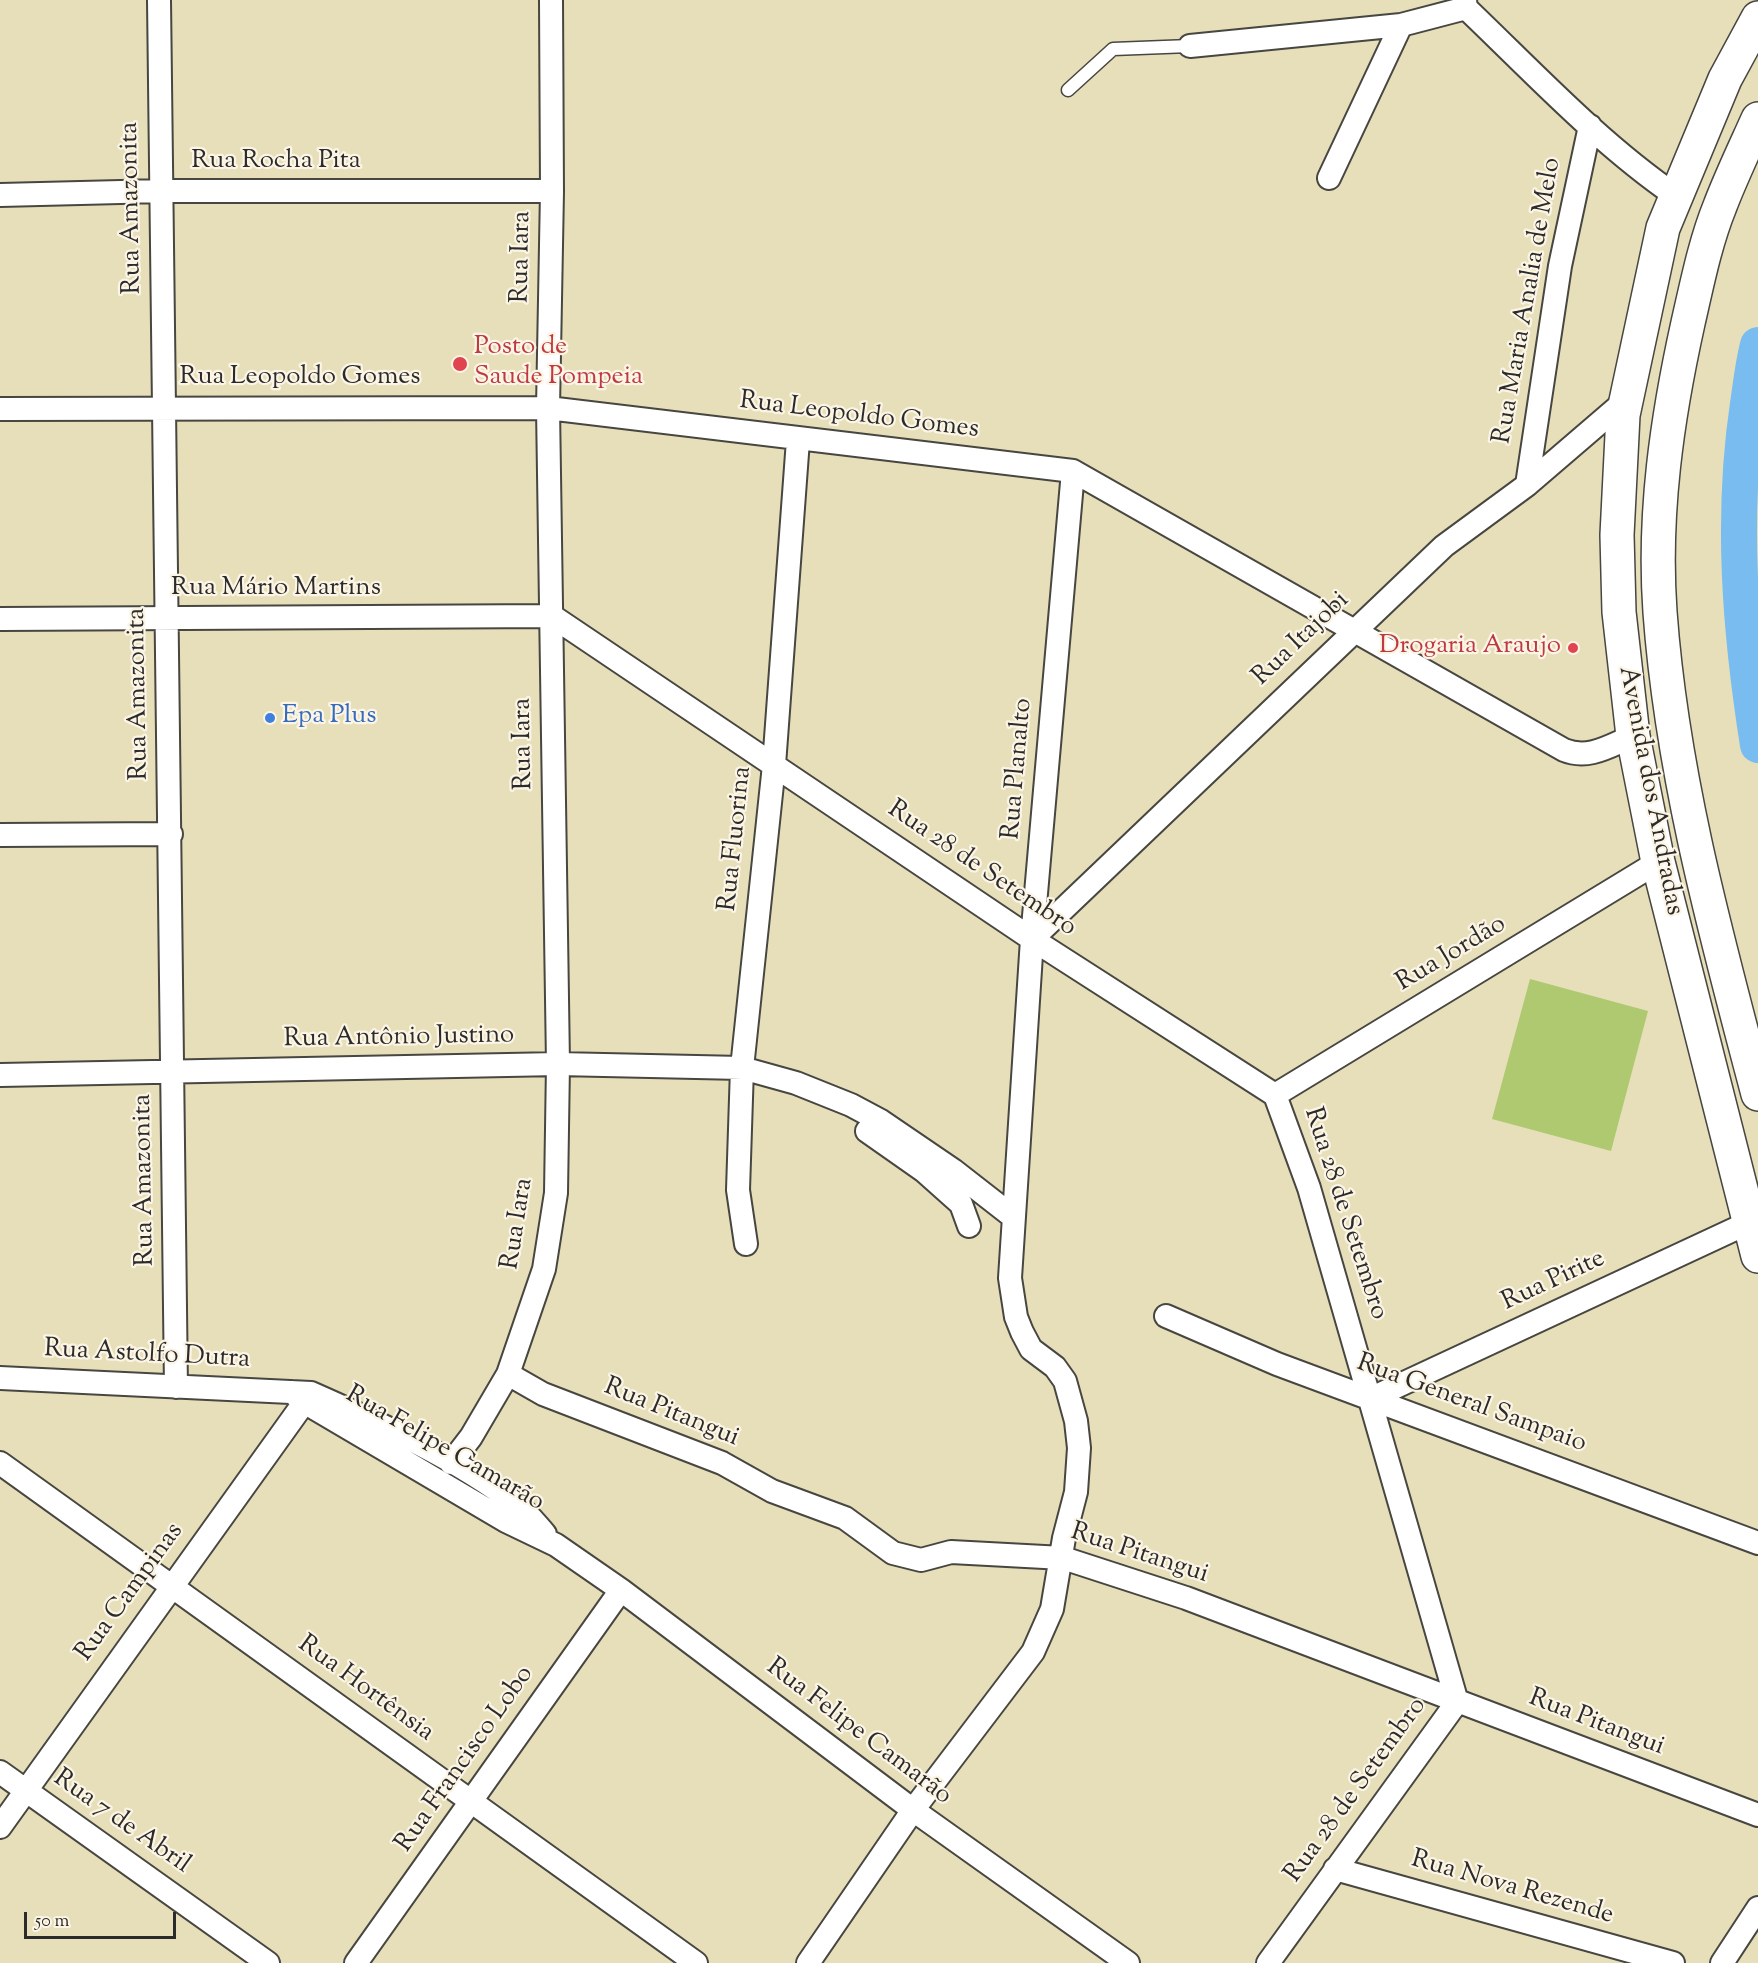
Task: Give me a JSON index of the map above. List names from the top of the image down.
{
  "streets": {
    "main road": ["Avenida dos Andradas"],
    "street": [
      "Rua Rocha Pita",
      "Rua Amazonita",
      "Rua Iara",
      "Rua Maria Analia de Melo",
      "Rua Leopoldo Gomes",
      "Rua Mário Martins",
      "Rua Itajobi",
      "Rua Planalto",
      "Rua Fluorina",
      "Rua 28 de Setembro",
      "Rua Jordão",
      "Rua Antônio Justino",
      "Rua Pirite",
      "Rua Astolfo Dutra",
      "Rua General Sampaio",
      "Rua Pitangui",
      "Rua Felipe Camarão",
      "Rua Campinas",
      "Rua Hortênsia",
      "Rua Francisco Lobo",
      "Rua 7 de Abril",
      "Rua Nova Rezende"
    ]
  },
  "crossings": [
    ["Rua Rocha Pita", "Rua Amazonita"],
    ["Rua Rocha Pita", "Rua Iara"],
    ["Rua Amazonita", "Rua Leopoldo Gomes"],
    ["Rua Amazonita", "Rua Mário Martins"],
    ["Rua Amazonita", "Rua Antônio Justino"],
    ["Rua Amazonita", "Rua Astolfo Dutra"],
    ["Rua Iara", "Rua Leopoldo Gomes"],
    ["Rua Iara", "Rua Mário Martins"],
    ["Rua Iara", "Rua 28 de Setembro"],
    ["Rua Iara", "Rua Antônio Justino"],
    ["Rua Iara", "Rua Pitangui"],
    ["Rua Iara", "Rua Felipe Camarão"],
    ["Rua Maria Analia de Melo", "Rua Itajobi"],
    ["Rua Leopoldo Gomes", "Rua Itajobi"],
    ["Rua Leopoldo Gomes", "Rua Planalto"],
    ["Rua Leopoldo Gomes", "Avenida dos Andradas"],
    ["Rua Leopoldo Gomes", "Rua Fluorina"],
    ["Rua Mário Martins", "Rua 28 de Setembro"],
    ["Rua Itajobi", "Rua Planalto"],
    ["Rua Itajobi", "Avenida dos Andradas"],
    ["Rua Itajobi", "Rua 28 de Setembro"],
    ["Rua Planalto", "Rua 28 de Setembro"],
    ["Rua Planalto", "Rua Antônio Justino"],
    ["Avenida dos Andradas", "Rua Jordão"],
    ["Avenida dos Andradas", "Rua Pirite"],
    ["Rua Fluorina", "Rua 28 de Setembro"],
    ["Rua Fluorina", "Rua Antônio Justino"],
    ["Rua 28 de Setembro", "Rua Jordão"],
    ["Rua 28 de Setembro", "Rua Pirite"],
    ["Rua 28 de Setembro", "Rua General Sampaio"],
    ["Rua 28 de Setembro", "Rua Pitangui"],
    ["Rua 28 de Setembro", "Rua Nova Rezende"],
    ["Rua Pirite", "Rua General Sampaio"],
    ["Rua Astolfo Dutra", "Rua Felipe Camarão"],
    ["Rua Astolfo Dutra", "Rua Campinas"],
    ["Rua Felipe Camarão", "Rua Campinas"],
    ["Rua Felipe Camarão", "Rua Francisco Lobo"],
    ["Rua Campinas", "Rua Hortênsia"],
    ["Rua Campinas", "Rua 7 de Abril"],
    ["Rua Hortênsia", "Rua Francisco Lobo"]
  ],
  "places": ["Posto de Saude Pompeia", "Drogaria Araujo", "Epa Plus"],
  "scale_bar": "50 m"
}
